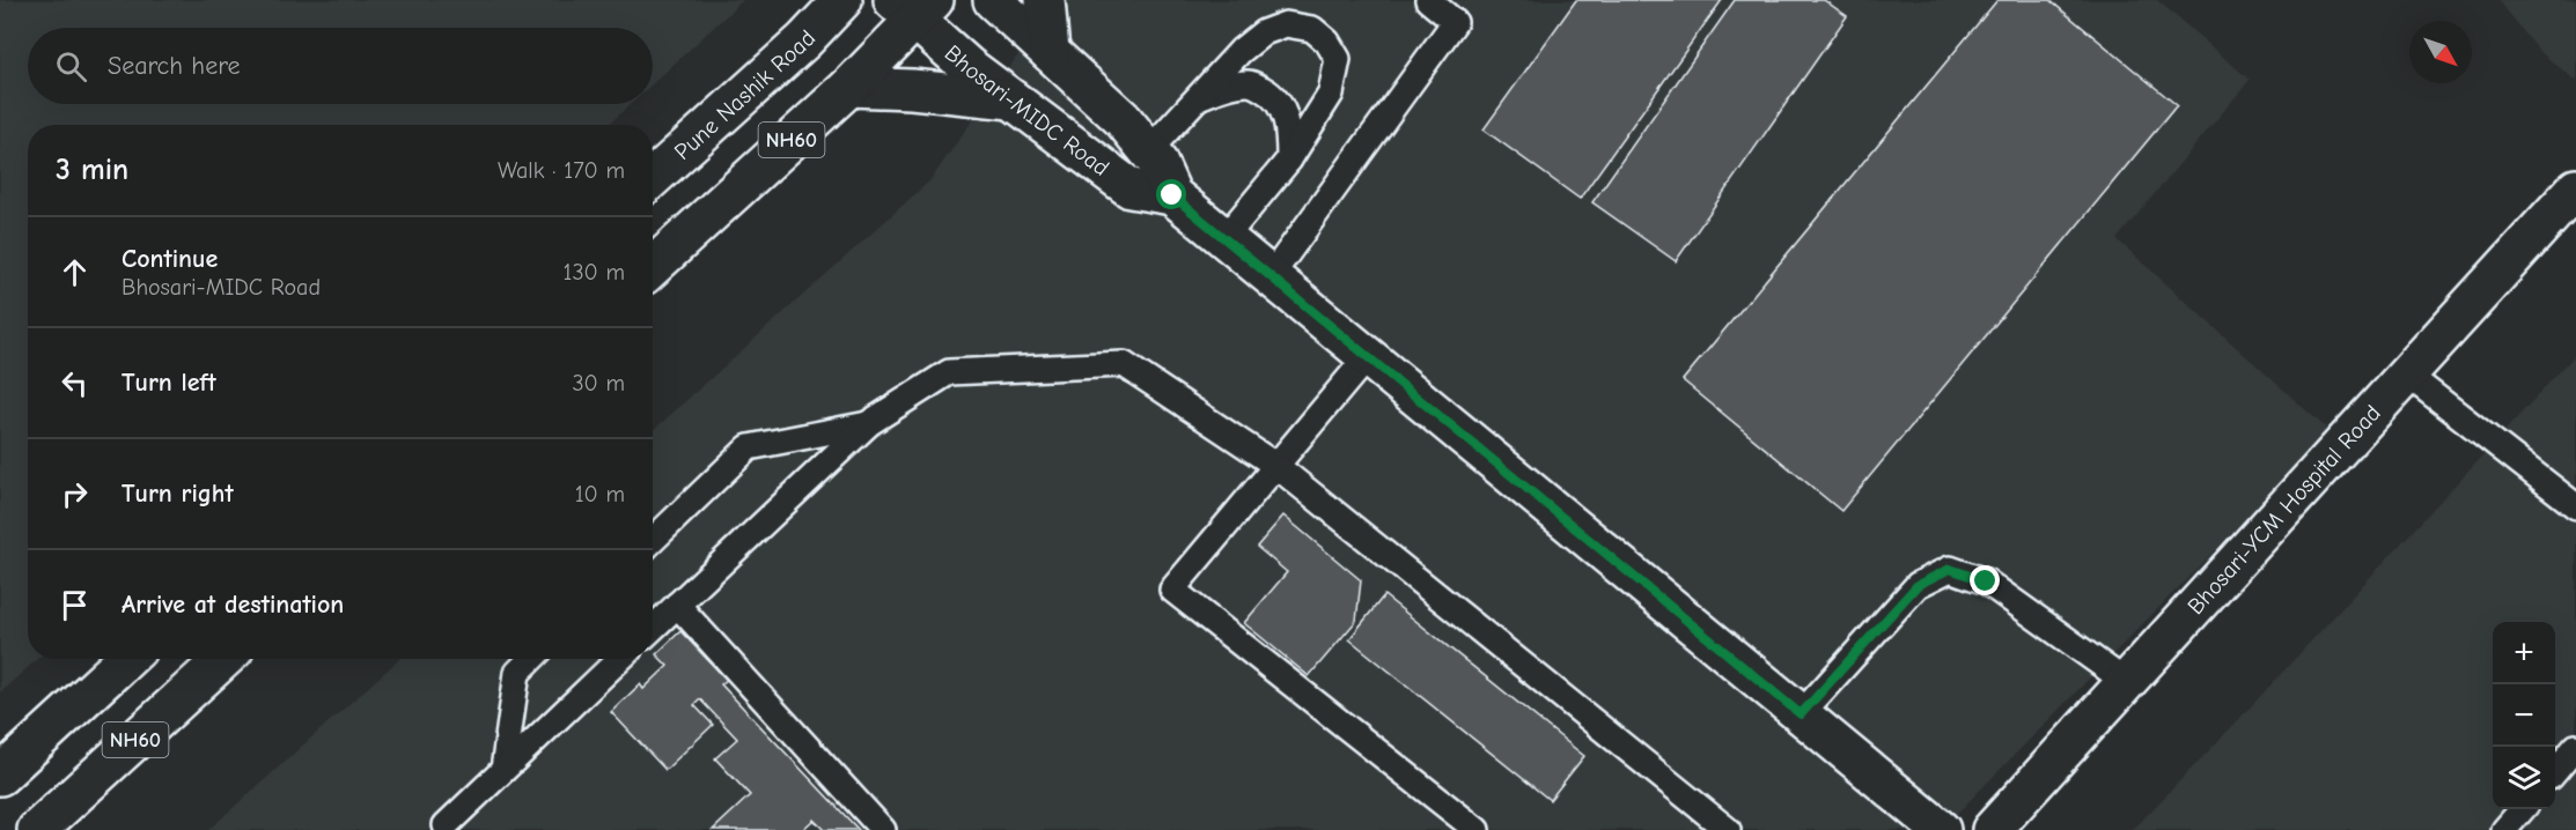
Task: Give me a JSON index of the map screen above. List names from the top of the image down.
{
  "streets": {
    "main road": [
      "Pune Nashik Road",
      "Bhosari-MIDC Road",
      "NH60",
      "Bhosari-YCM Hospital Road"
    ]
  },
  "crossings": [
    ["Bhosari-MIDC Road", "NH60"]
  ],
  "north": "bottom right",
  "page": {
    "search": "Search here",
    "heading": ["3 min", "Walk · 170 m"],
    "list": [
      ["Continue", "Bhosari-MIDC Road", "130 m"],
      ["Turn left", "30 m"],
      ["Turn right", "10 m"],
      "Arrive at destination"
    ],
    "map_buttons": ["+", "−"]
  }
}
